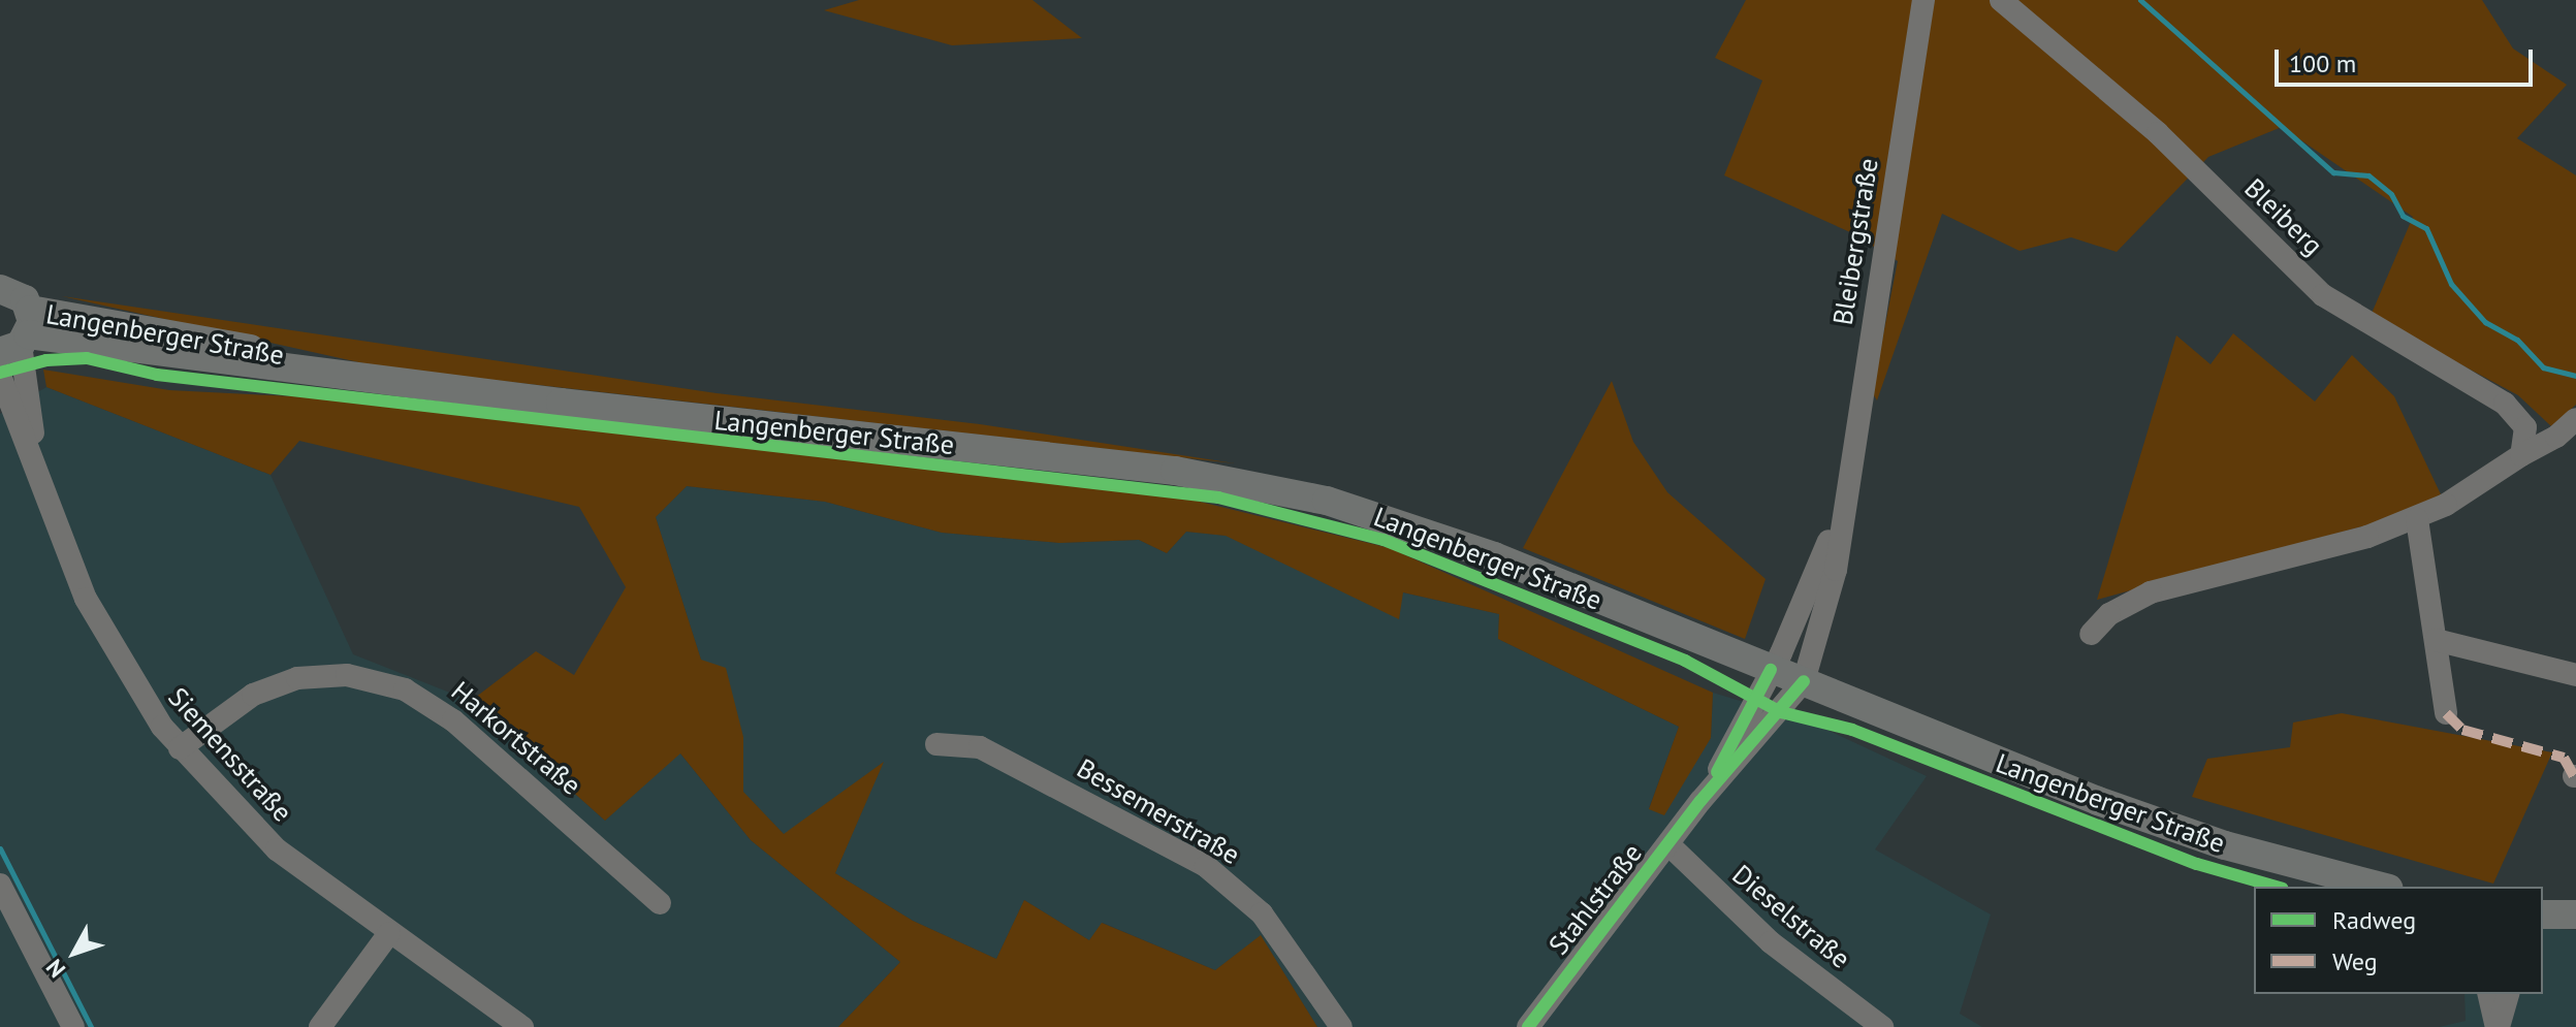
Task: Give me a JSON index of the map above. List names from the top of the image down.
{
  "streets": {
    "main road": ["Langenberger Straße"],
    "street": [
      "Bleiberg",
      "Bleibergstraße",
      "Harkortstraße",
      "Siemensstraße",
      "Bessemerstraße",
      "Stahlstraße",
      "Dieselstraße"
    ]
  },
  "crossings": [
    ["Bleibergstraße", "Langenberger Straße"],
    ["Bleibergstraße", "Stahlstraße"],
    ["Langenberger Straße", "Siemensstraße"],
    ["Langenberger Straße", "Stahlstraße"],
    ["Harkortstraße", "Siemensstraße"],
    ["Stahlstraße", "Dieselstraße"]
  ],
  "legend": ["Radweg", "Weg"],
  "scale_bar": "100 m",
  "north": "bottom left"
}
